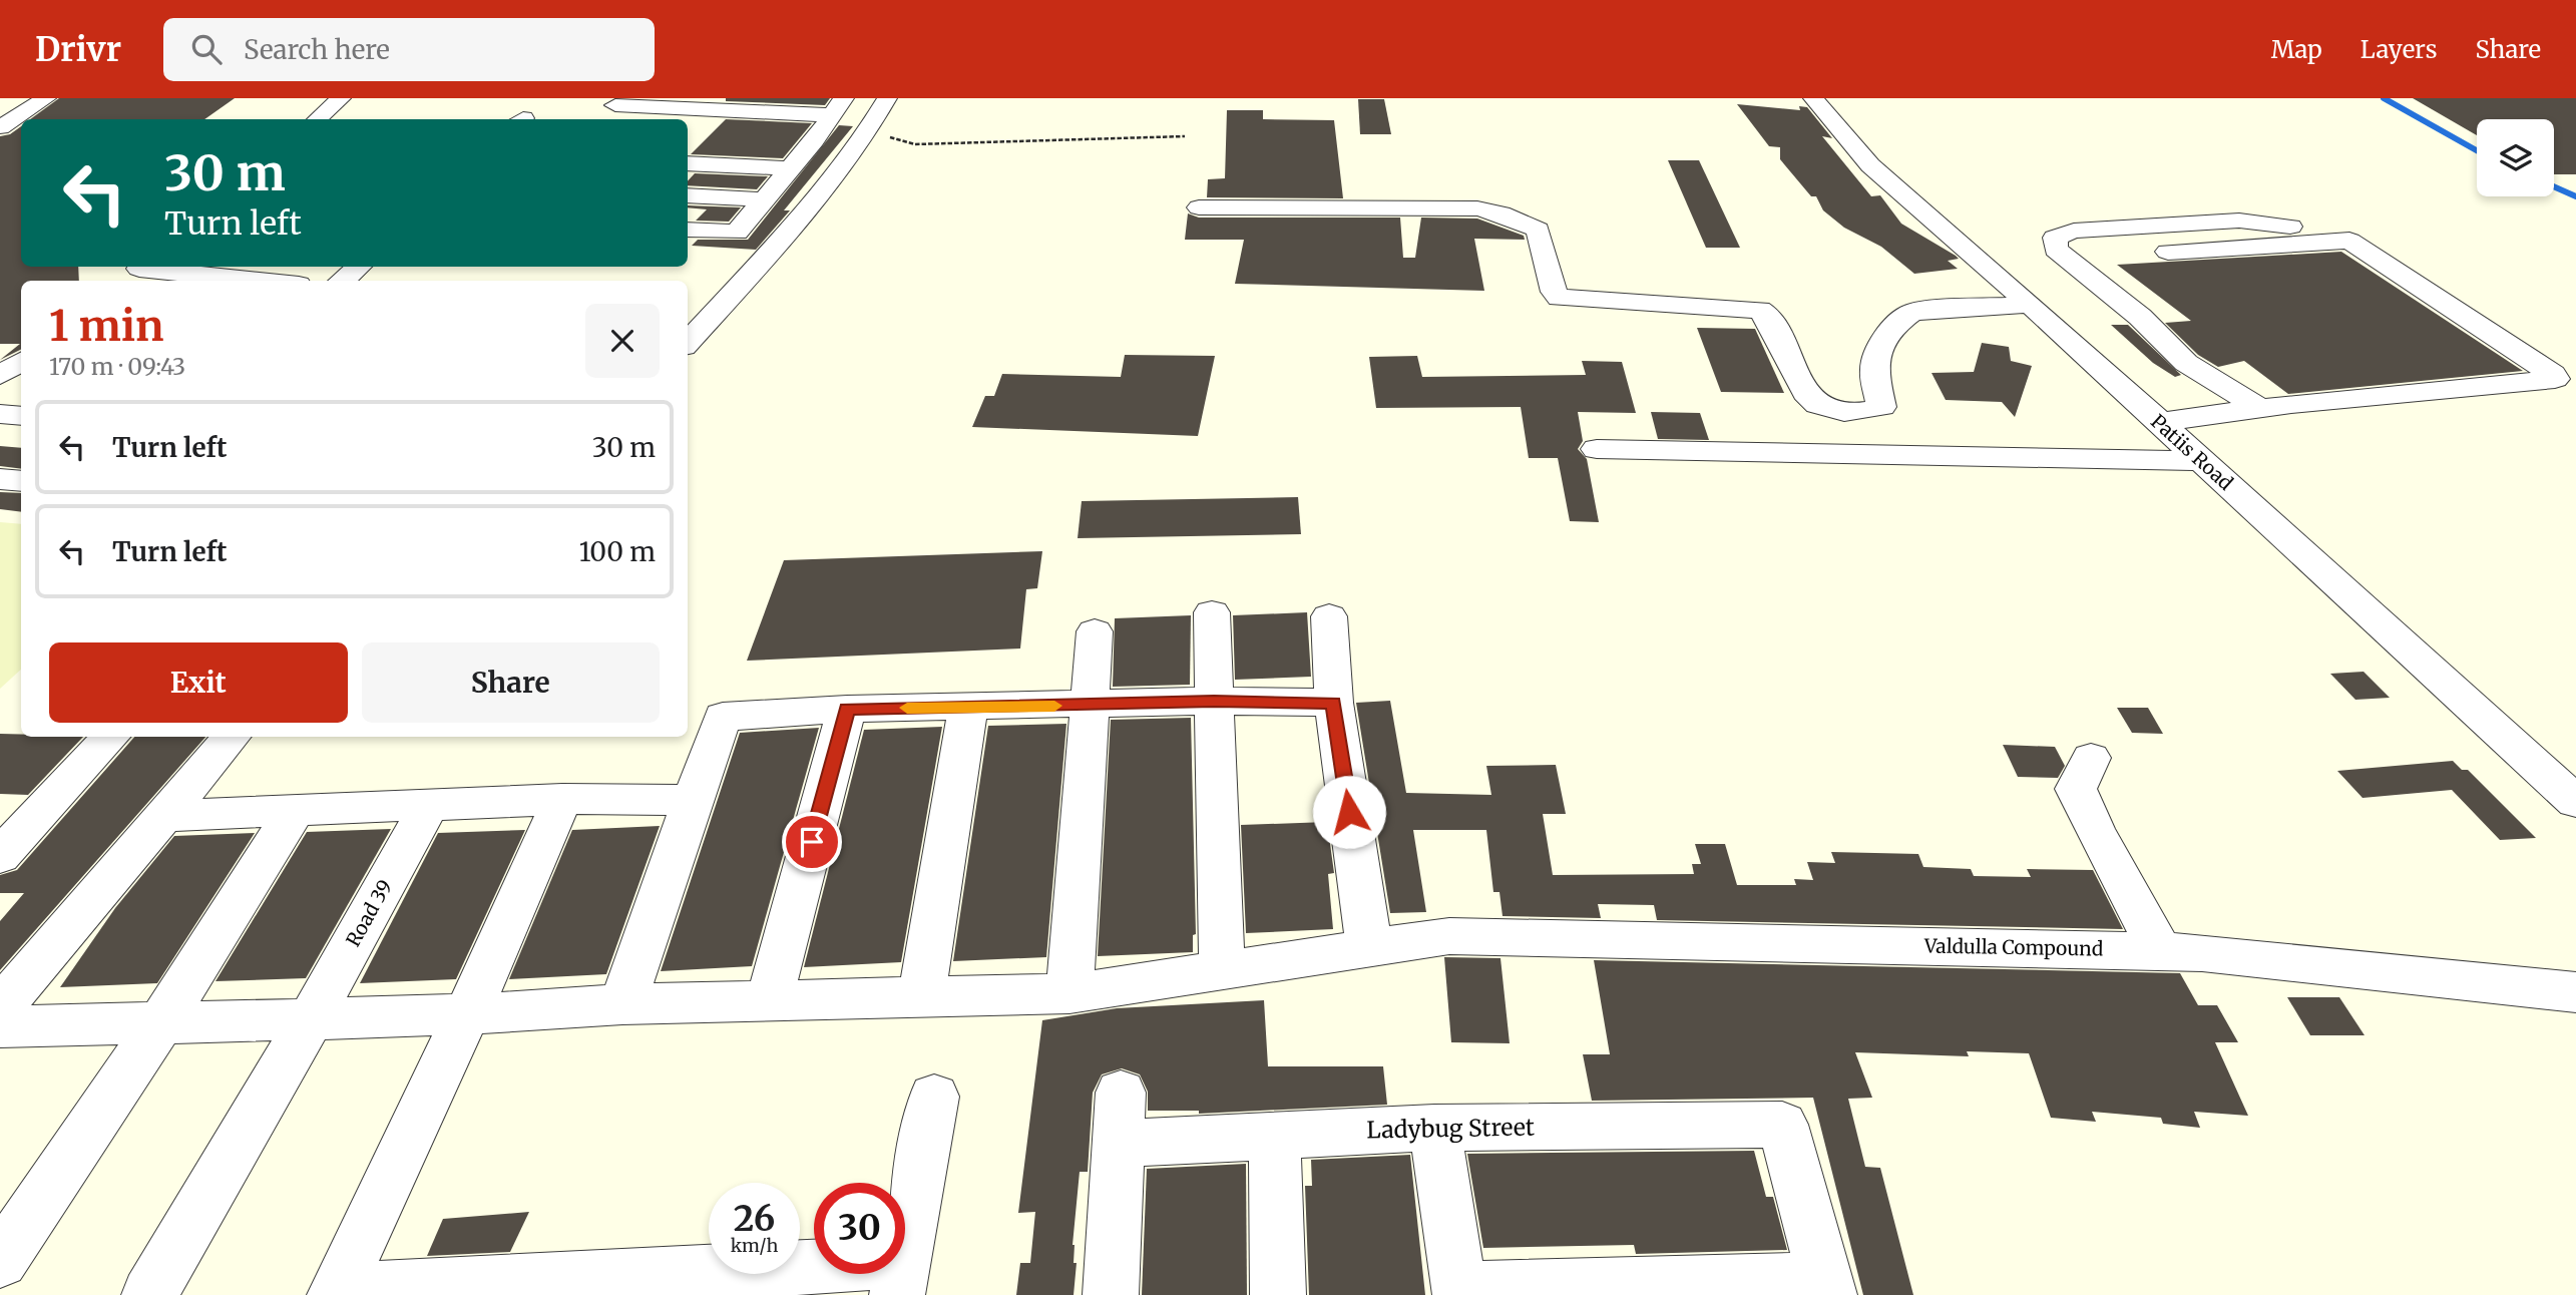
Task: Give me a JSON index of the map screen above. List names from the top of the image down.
{
  "streets": {
    "street": [
      "Patiis Road",
      "Road 39",
      "Valdulla Compound",
      "Ladybug Street"
    ]
  },
  "crossings": [
    ["Road 39", "Valdulla Compound"]
  ],
  "page": {
    "header": "Drivr",
    "search": "Search here",
    "nav": ["Map", "Layers", "Share"],
    "turn": ["30 m", "Turn left"],
    "heading": ["1 min", "170 m · 09:43"],
    "list": [
      {
        "name": "Turn left",
        "value": "30 m"
      },
      {
        "name": "Turn left",
        "value": "100 m"
      }
    ],
    "buttons": ["Exit", "Share"],
    "speed": "26 km/h",
    "limit": "30"
  }
}
